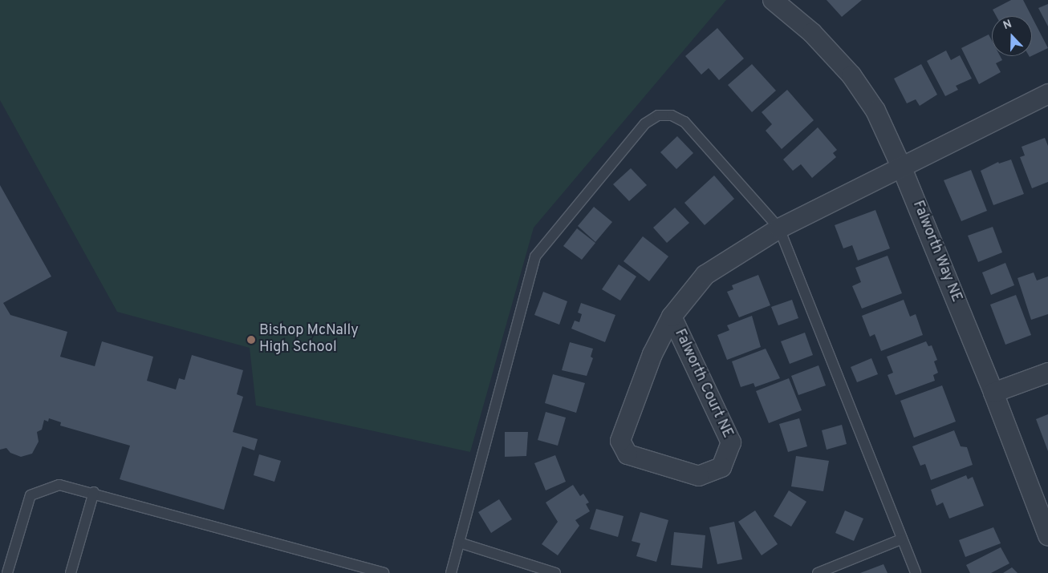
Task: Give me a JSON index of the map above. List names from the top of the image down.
{
  "streets": {
    "street": ["Falworth Way NE", "Falworth Court NE"]
  },
  "crossings": [
    ["Falworth Way NE", "Falworth Court NE"]
  ],
  "places": ["Bishop McNally High School"],
  "north": "top"
}
